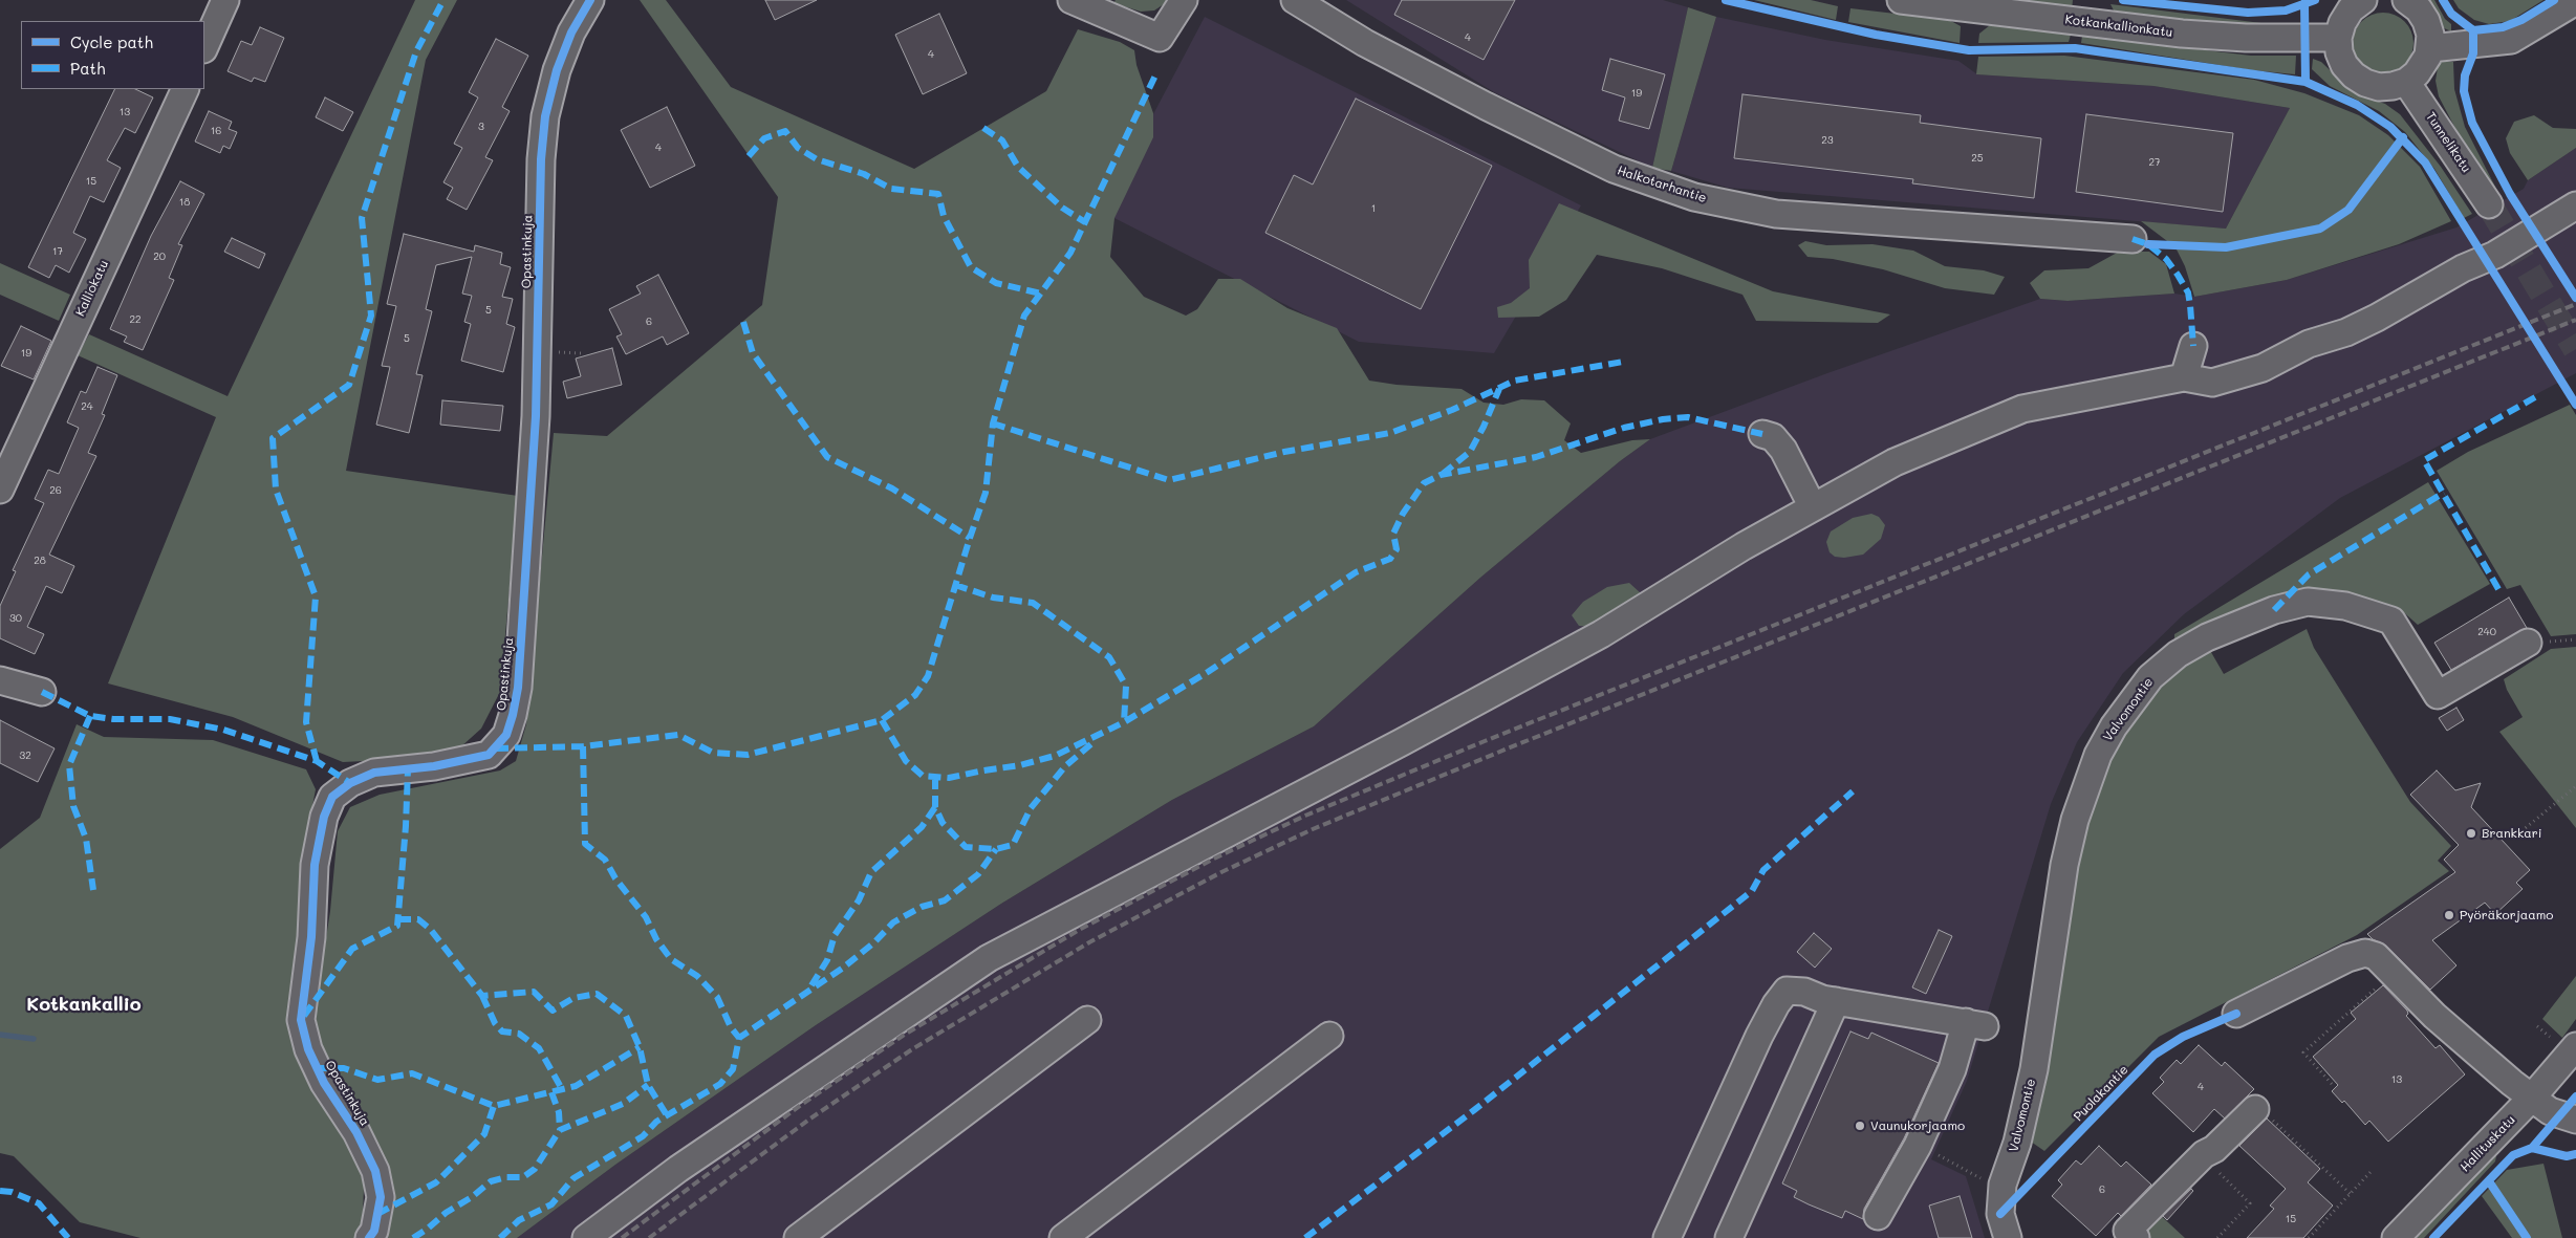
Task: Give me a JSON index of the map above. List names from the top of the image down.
{
  "streets": {
    "street": [
      "Kotkankallionkatu",
      "Tunnelikatu",
      "Halkotarhantie",
      "Opastinkuja",
      "Kalliokatu",
      "Valvomontie",
      "Hallituskatu"
    ],
    "cycle path": ["Puolakantie"]
  },
  "districts": ["Kotkankallio"],
  "places": ["Brankkari", "Pyöräkorjaamo", "Vaunukorjaamo"],
  "house_numbers": [
    "4",
    "4",
    "19",
    "13",
    "3",
    "16",
    "23",
    "4",
    "25",
    "27",
    "15",
    "18",
    "1",
    "17",
    "20",
    "5",
    "22",
    "6",
    "5",
    "19",
    "24",
    "26",
    "28",
    "30",
    "240",
    "32",
    "13",
    "4",
    "6",
    "15"
  ],
  "legend": ["Cycle path", "Path"]
}
